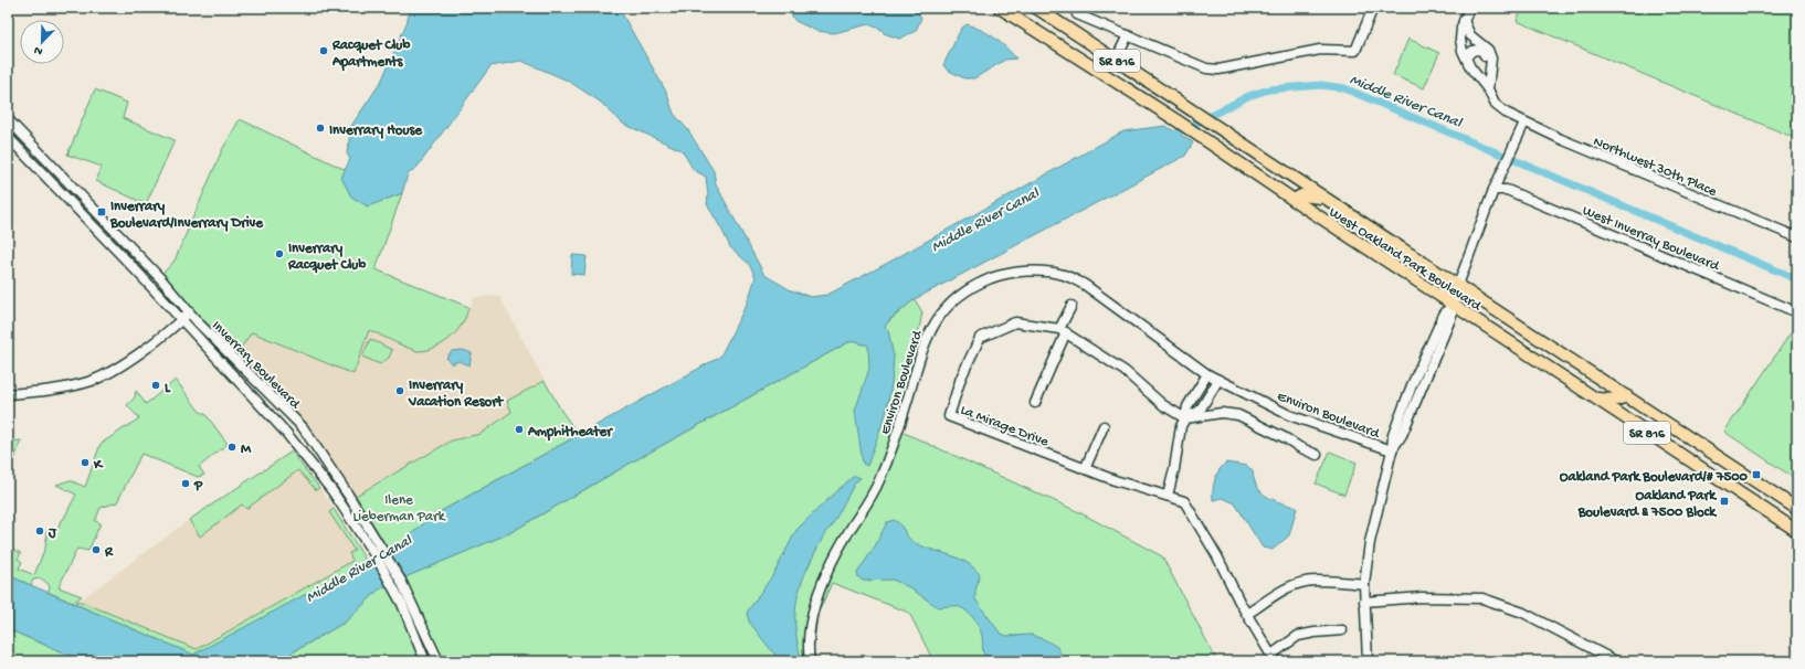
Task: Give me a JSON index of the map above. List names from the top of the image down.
{
  "streets": {
    "main road": ["SR 816", "West Oakland Park Boulevard"],
    "street": [
      "Northwest 30th Place",
      "West Inverray Boulevard",
      "Inverrary Boulevard",
      "Environ Boulevard",
      "La Mirage Drive"
    ]
  },
  "water": ["Middle River Canal"],
  "parks": ["Ilene Lieberman Park"],
  "places": {
    "other": [
      "Racquet Club Apartments",
      "Inverrary House",
      "Inverrary Racquet Club",
      "L",
      "Inverrary Vacation Resort",
      "Amphitheater",
      "M",
      "K",
      "P",
      "J",
      "R"
    ],
    "transit": ["Inverrary Boulevard/Inverrary Drive", "Oakland Park Boulevard/# 7500", "Oakland Park Boulevard & 7500 Block"]
  },
  "north": "bottom left"
}
